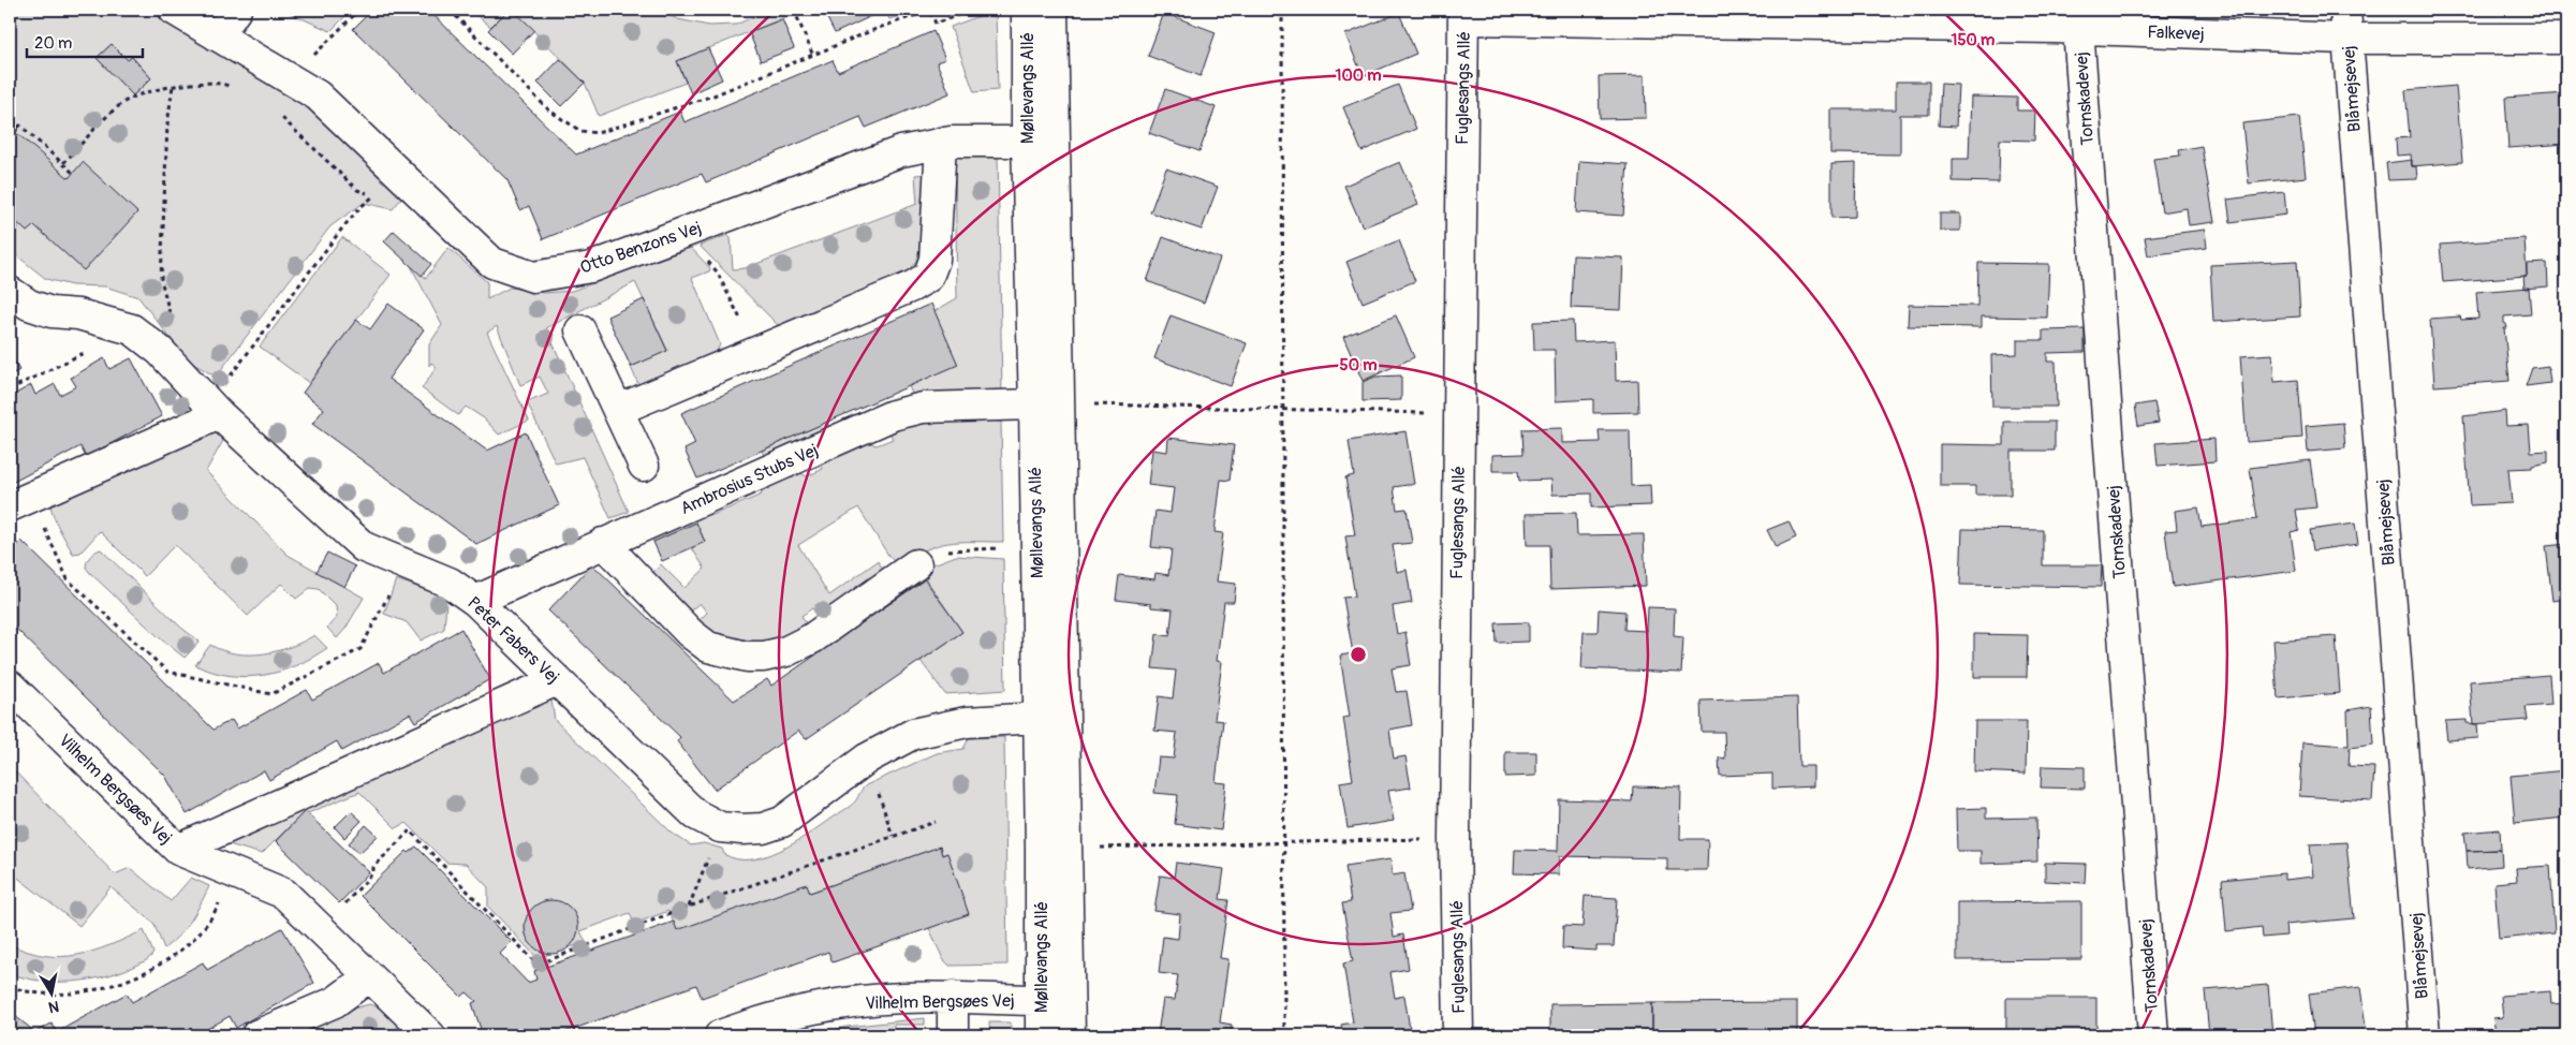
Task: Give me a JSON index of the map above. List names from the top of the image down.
{
  "streets": {
    "street": [
      "Falkevej",
      "Møllevangs Allé",
      "Fuglesangs Allé",
      "Blåmejsevej",
      "Tornskadevej",
      "Otto Benzons Vej",
      "Ambrosius Stubs Vej",
      "Peter Fabers Vej",
      "Vilhelm Bergsøes Vej"
    ]
  },
  "crossings": [
    ["Falkevej", "Fuglesangs Allé"],
    ["Falkevej", "Blåmejsevej"],
    ["Falkevej", "Tornskadevej"],
    ["Møllevangs Allé", "Otto Benzons Vej"],
    ["Møllevangs Allé", "Ambrosius Stubs Vej"],
    ["Møllevangs Allé", "Peter Fabers Vej"],
    ["Møllevangs Allé", "Vilhelm Bergsøes Vej"],
    ["Ambrosius Stubs Vej", "Peter Fabers Vej"]
  ],
  "scale_bar": "20 m",
  "north": "bottom",
  "rings": ["150 m", "100 m", "50 m"]
}
